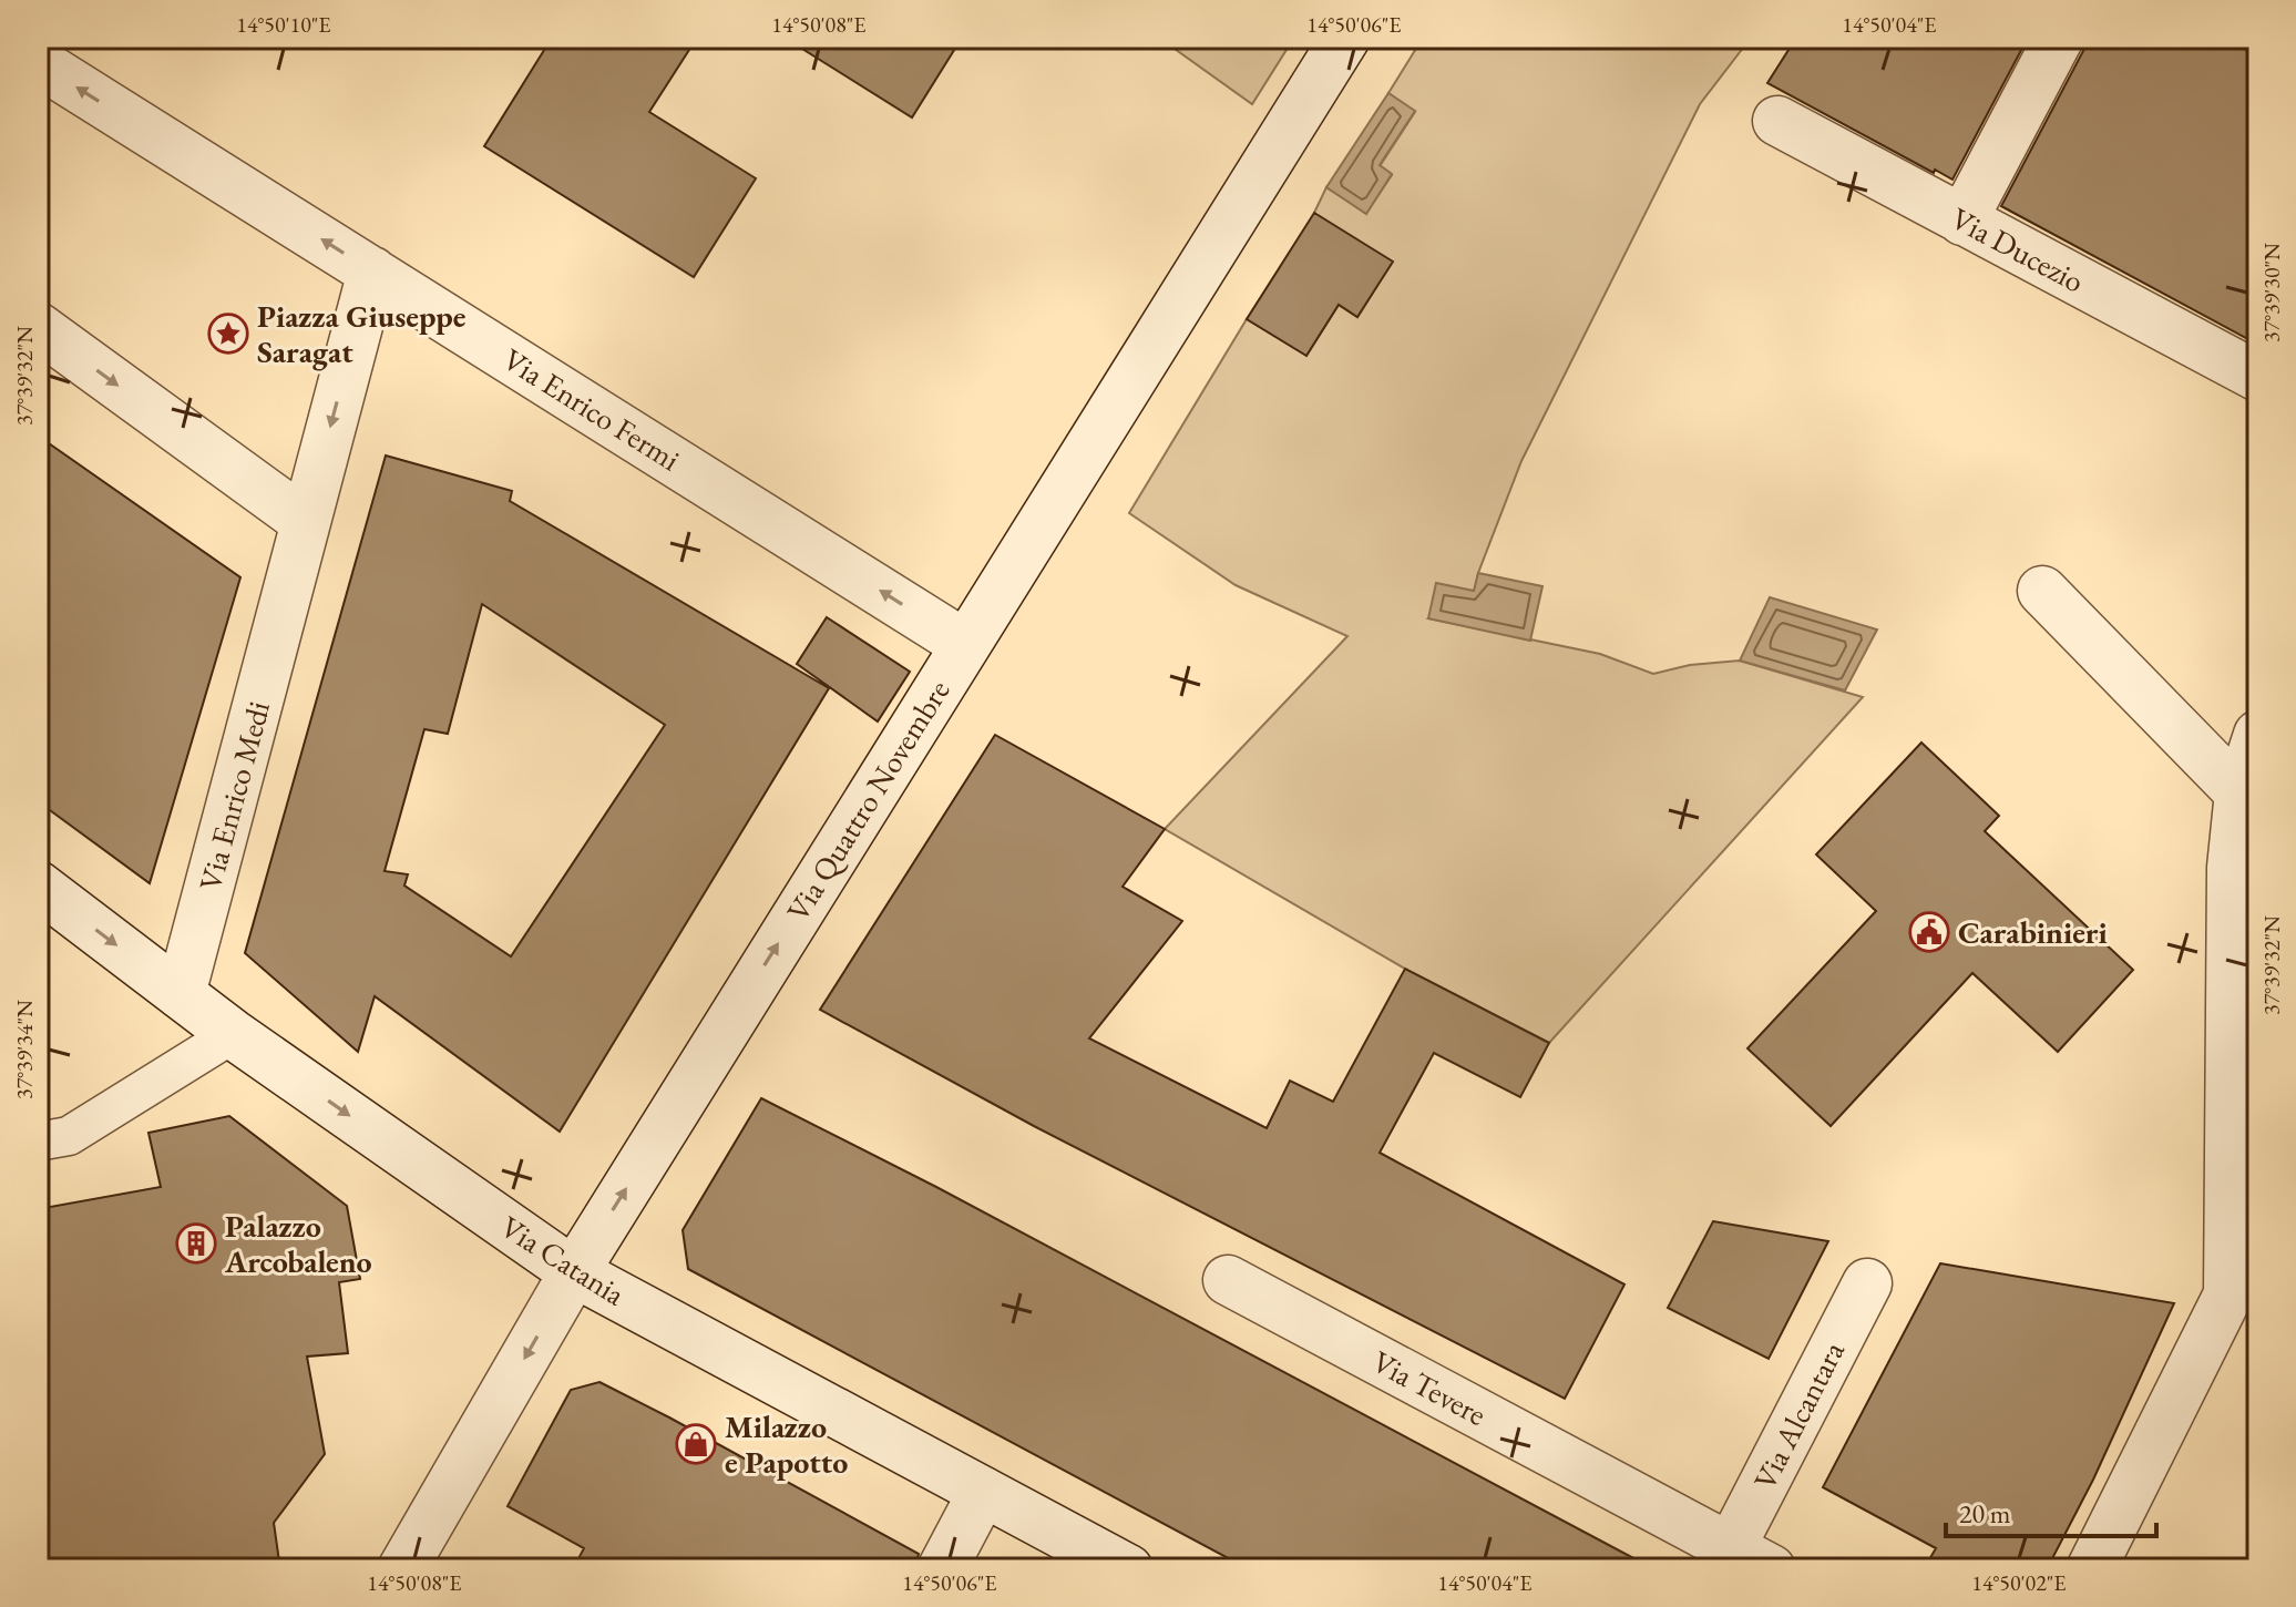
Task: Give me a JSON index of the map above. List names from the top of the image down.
{
  "streets": {
    "street": [
      "Via Ducezio",
      "Via Enrico Fermi",
      "Via Enrico Medi",
      "Via Quattro Novembre",
      "Via Catania",
      "Via Tevere",
      "Via Alcantara"
    ]
  },
  "crossings": [
    ["Via Enrico Fermi", "Via Enrico Medi"],
    ["Via Enrico Fermi", "Via Quattro Novembre"],
    ["Via Enrico Medi", "Via Catania"],
    ["Via Quattro Novembre", "Via Catania"],
    ["Via Tevere", "Via Alcantara"]
  ],
  "one_way": ["Via Catania"],
  "places": {
    "place": ["Piazza Giuseppe Saragat"],
    "public building": ["Carabinieri"],
    "building": ["Palazzo Arcobaleno"],
    "shop": ["Milazzo e Papotto"]
  },
  "scale_bar": "20 m",
  "coordinates": [
    "14°50'10\"E",
    "14°50'08\"E",
    "14°50'06\"E",
    "14°50'04\"E",
    "37°39'30\"N",
    "37°39'32\"N",
    "37°39'34\"N",
    "14°50'02\"E"
  ]
}
